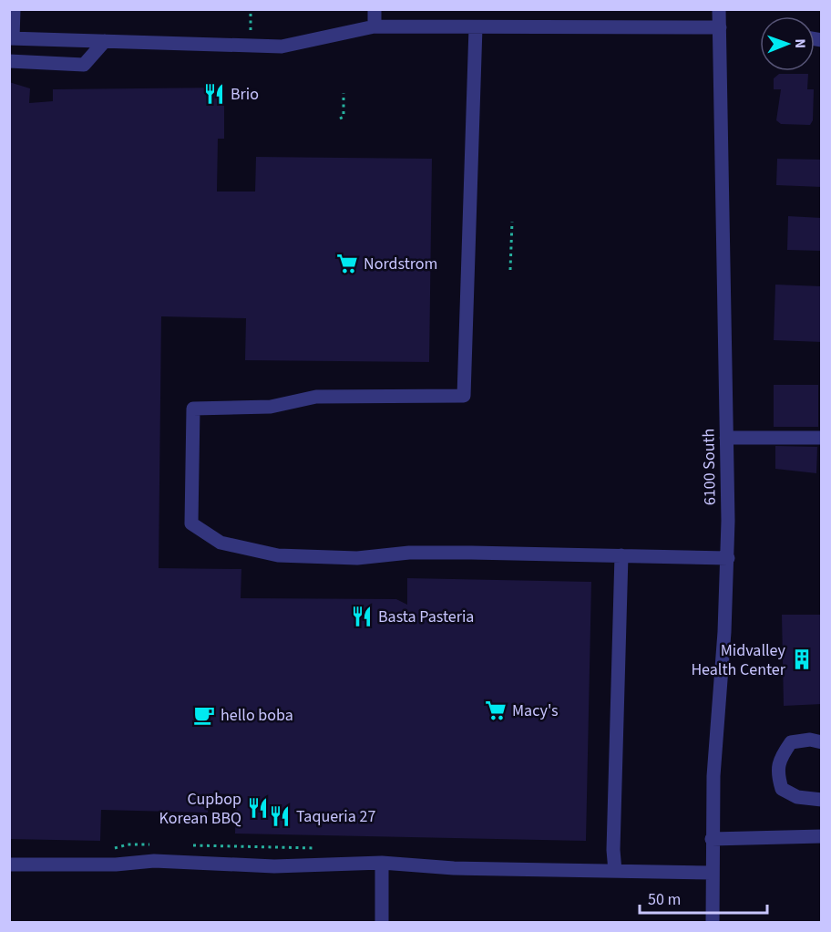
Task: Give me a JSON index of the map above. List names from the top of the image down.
{
  "streets": {
    "street": ["6100 South"]
  },
  "places": {
    "restaurant": [
      "Brio",
      "Basta Pasteria",
      "Cupbop Korean BBQ",
      "Taqueria 27"
    ],
    "supermarket": ["Nordstrom", "Macy's"],
    "building": ["Midvalley Health Center"],
    "cafe": ["hello boba"]
  },
  "scale_bar": "50 m",
  "north": "right"
}
